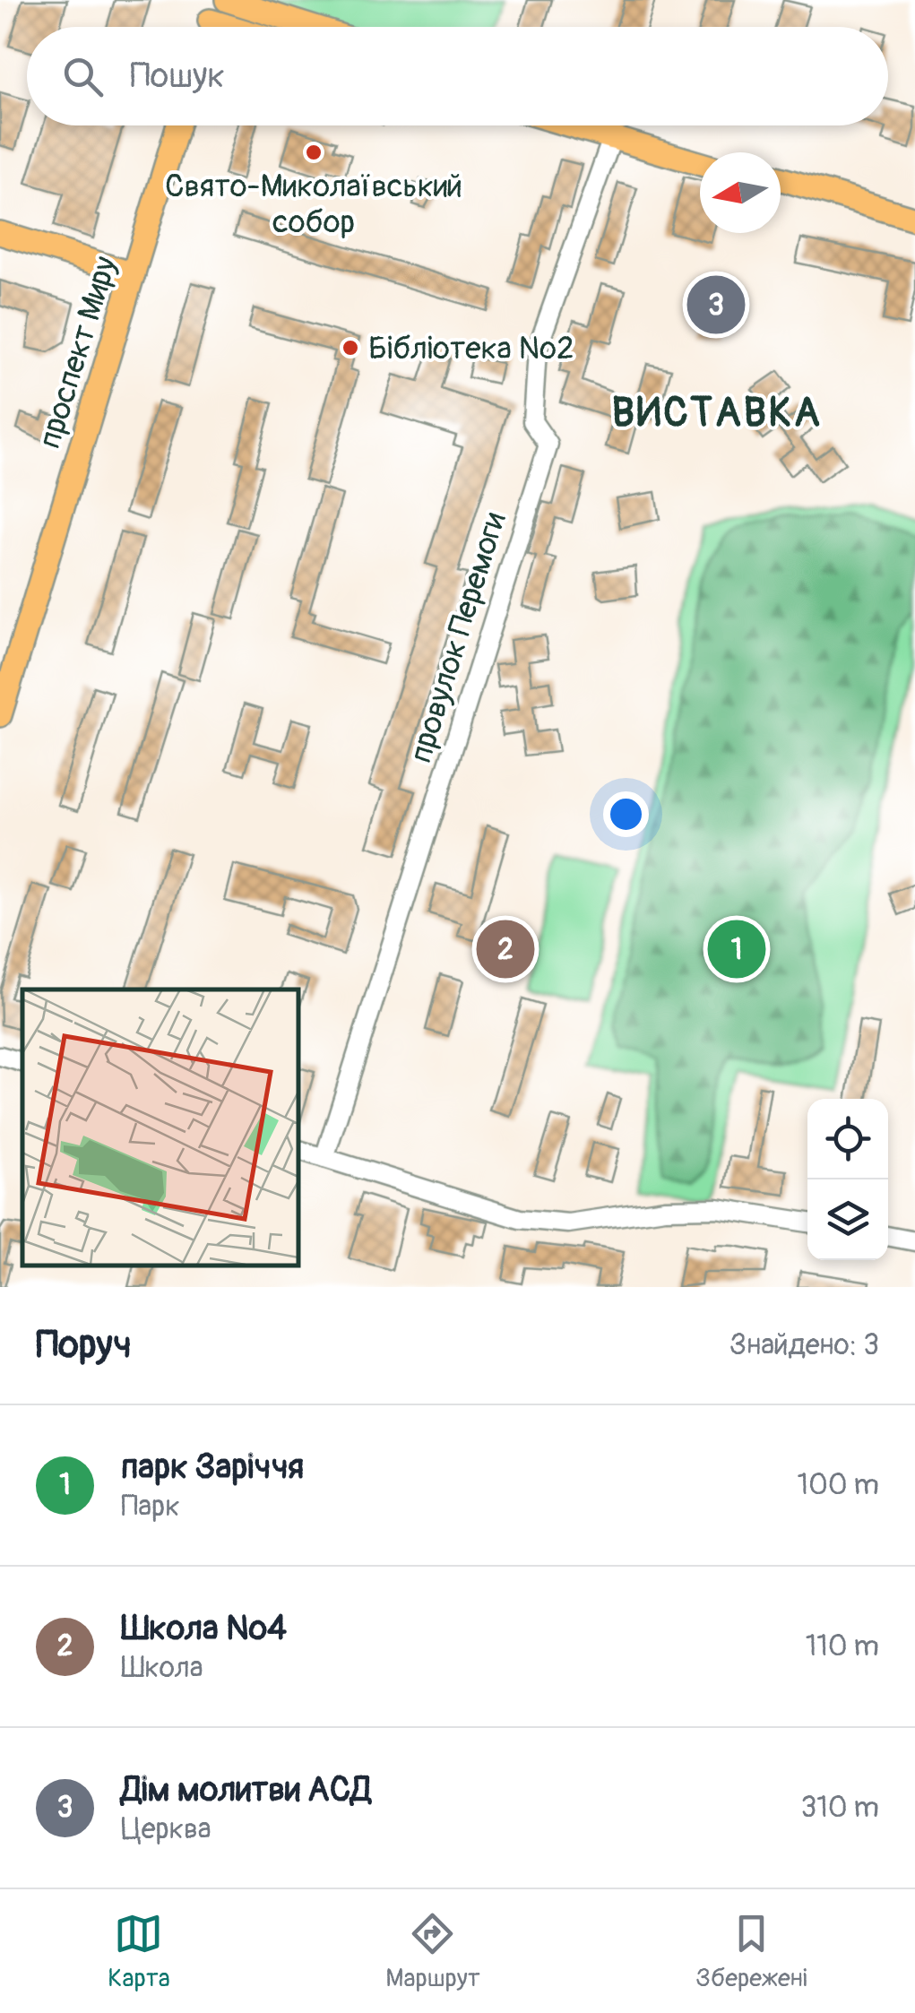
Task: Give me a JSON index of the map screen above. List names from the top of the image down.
{
  "streets": {
    "main road": ["проспект Миру"],
    "street": ["провулок Перемоги"]
  },
  "districts": ["ВИСТАВКА"],
  "places": ["Свято-Миколаївський собор", "Бібліотека №2"],
  "north": "left",
  "page": {
    "search": "Пошук",
    "pins": ["3", "1", "2"],
    "heading": ["Поруч", "Знайдено: 3"],
    "list": [
      {
        "mark": "1",
        "name": "парк Заріччя",
        "note": "Парк",
        "value": "100 m"
      },
      {
        "mark": "2",
        "name": "Школа №4",
        "note": "Школа",
        "value": "110 m"
      },
      {
        "mark": "3",
        "name": "Дім молитви АСД",
        "note": "Церква",
        "value": "310 m"
      }
    ],
    "nav": ["Карта", "Маршрут", "Збережені"]
  }
}
